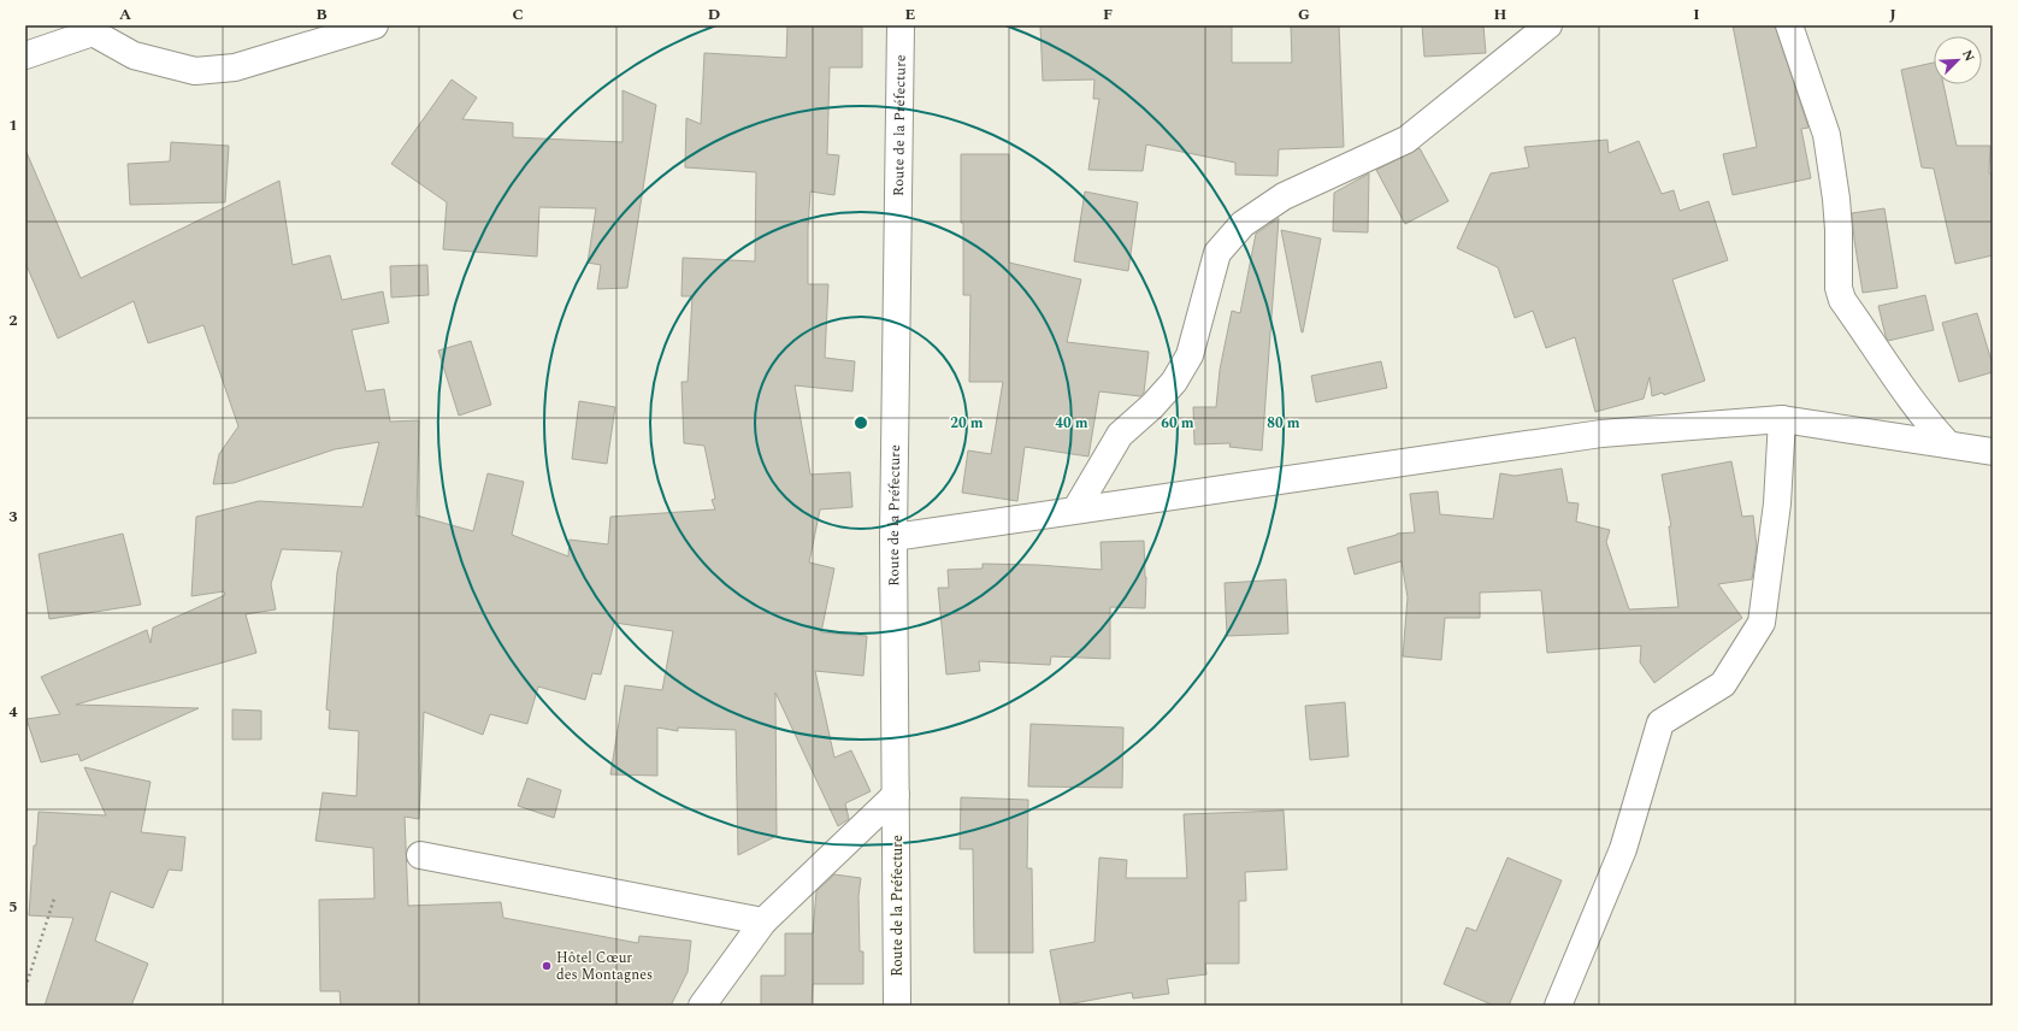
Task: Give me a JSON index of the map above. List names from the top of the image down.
{
  "streets": {
    "street": ["Route de la Préfecture"]
  },
  "places": ["Hôtel Cœur des Montagnes"],
  "north": "top right",
  "grid": {
    "columns": [
      "A",
      "B",
      "C",
      "D",
      "E",
      "F",
      "G",
      "H",
      "I",
      "J"
    ],
    "rows": [
      "1",
      "2",
      "3",
      "4",
      "5"
    ]
  },
  "rings": [
    "20 m",
    "40 m",
    "60 m",
    "80 m"
  ]
}
